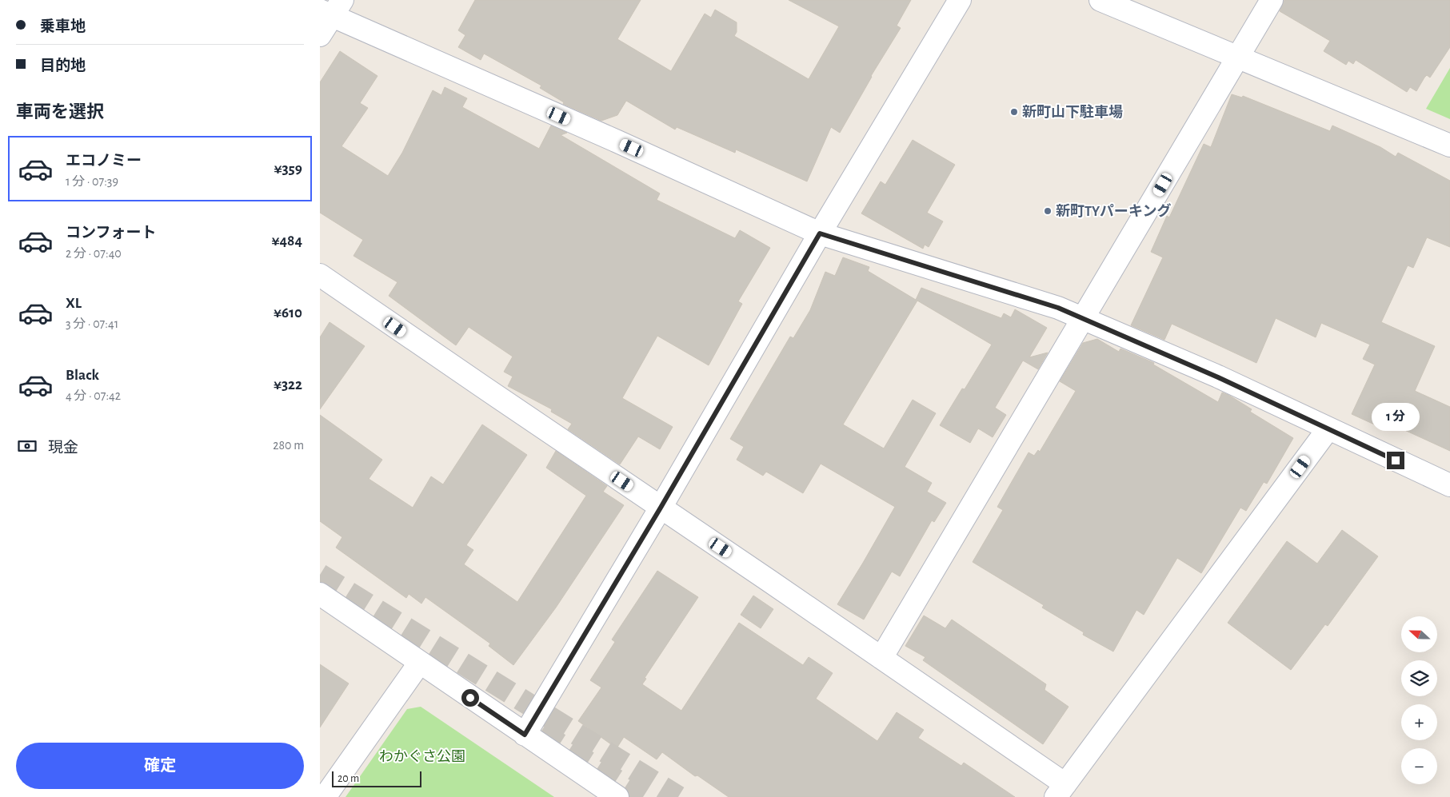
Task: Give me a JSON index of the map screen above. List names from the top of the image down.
{
  "parks": ["わかぐさ公園"],
  "places": ["新町山下駐車場", "新町TYパーキング"],
  "scale_bar": "20 m",
  "north": "left",
  "page": {
    "banner": ["乗車地", "目的地"],
    "heading": "車両を選択",
    "list": [
      {
        "name": "エコノミー",
        "note": "1 分 · 07:39",
        "value": "¥359"
      },
      {
        "name": "コンフォート",
        "note": "2 分 · 07:40",
        "value": "¥484"
      },
      {
        "name": "XL",
        "note": "3 分 · 07:41",
        "value": "¥610"
      },
      {
        "name": "Black",
        "note": "4 分 · 07:42",
        "value": "¥322"
      }
    ],
    "bubble": "1 分",
    "pay": ["現金", "280 m"],
    "map_buttons": ["+", "−"],
    "buttons": "確定",
    "scale": "20 m"
  }
}
